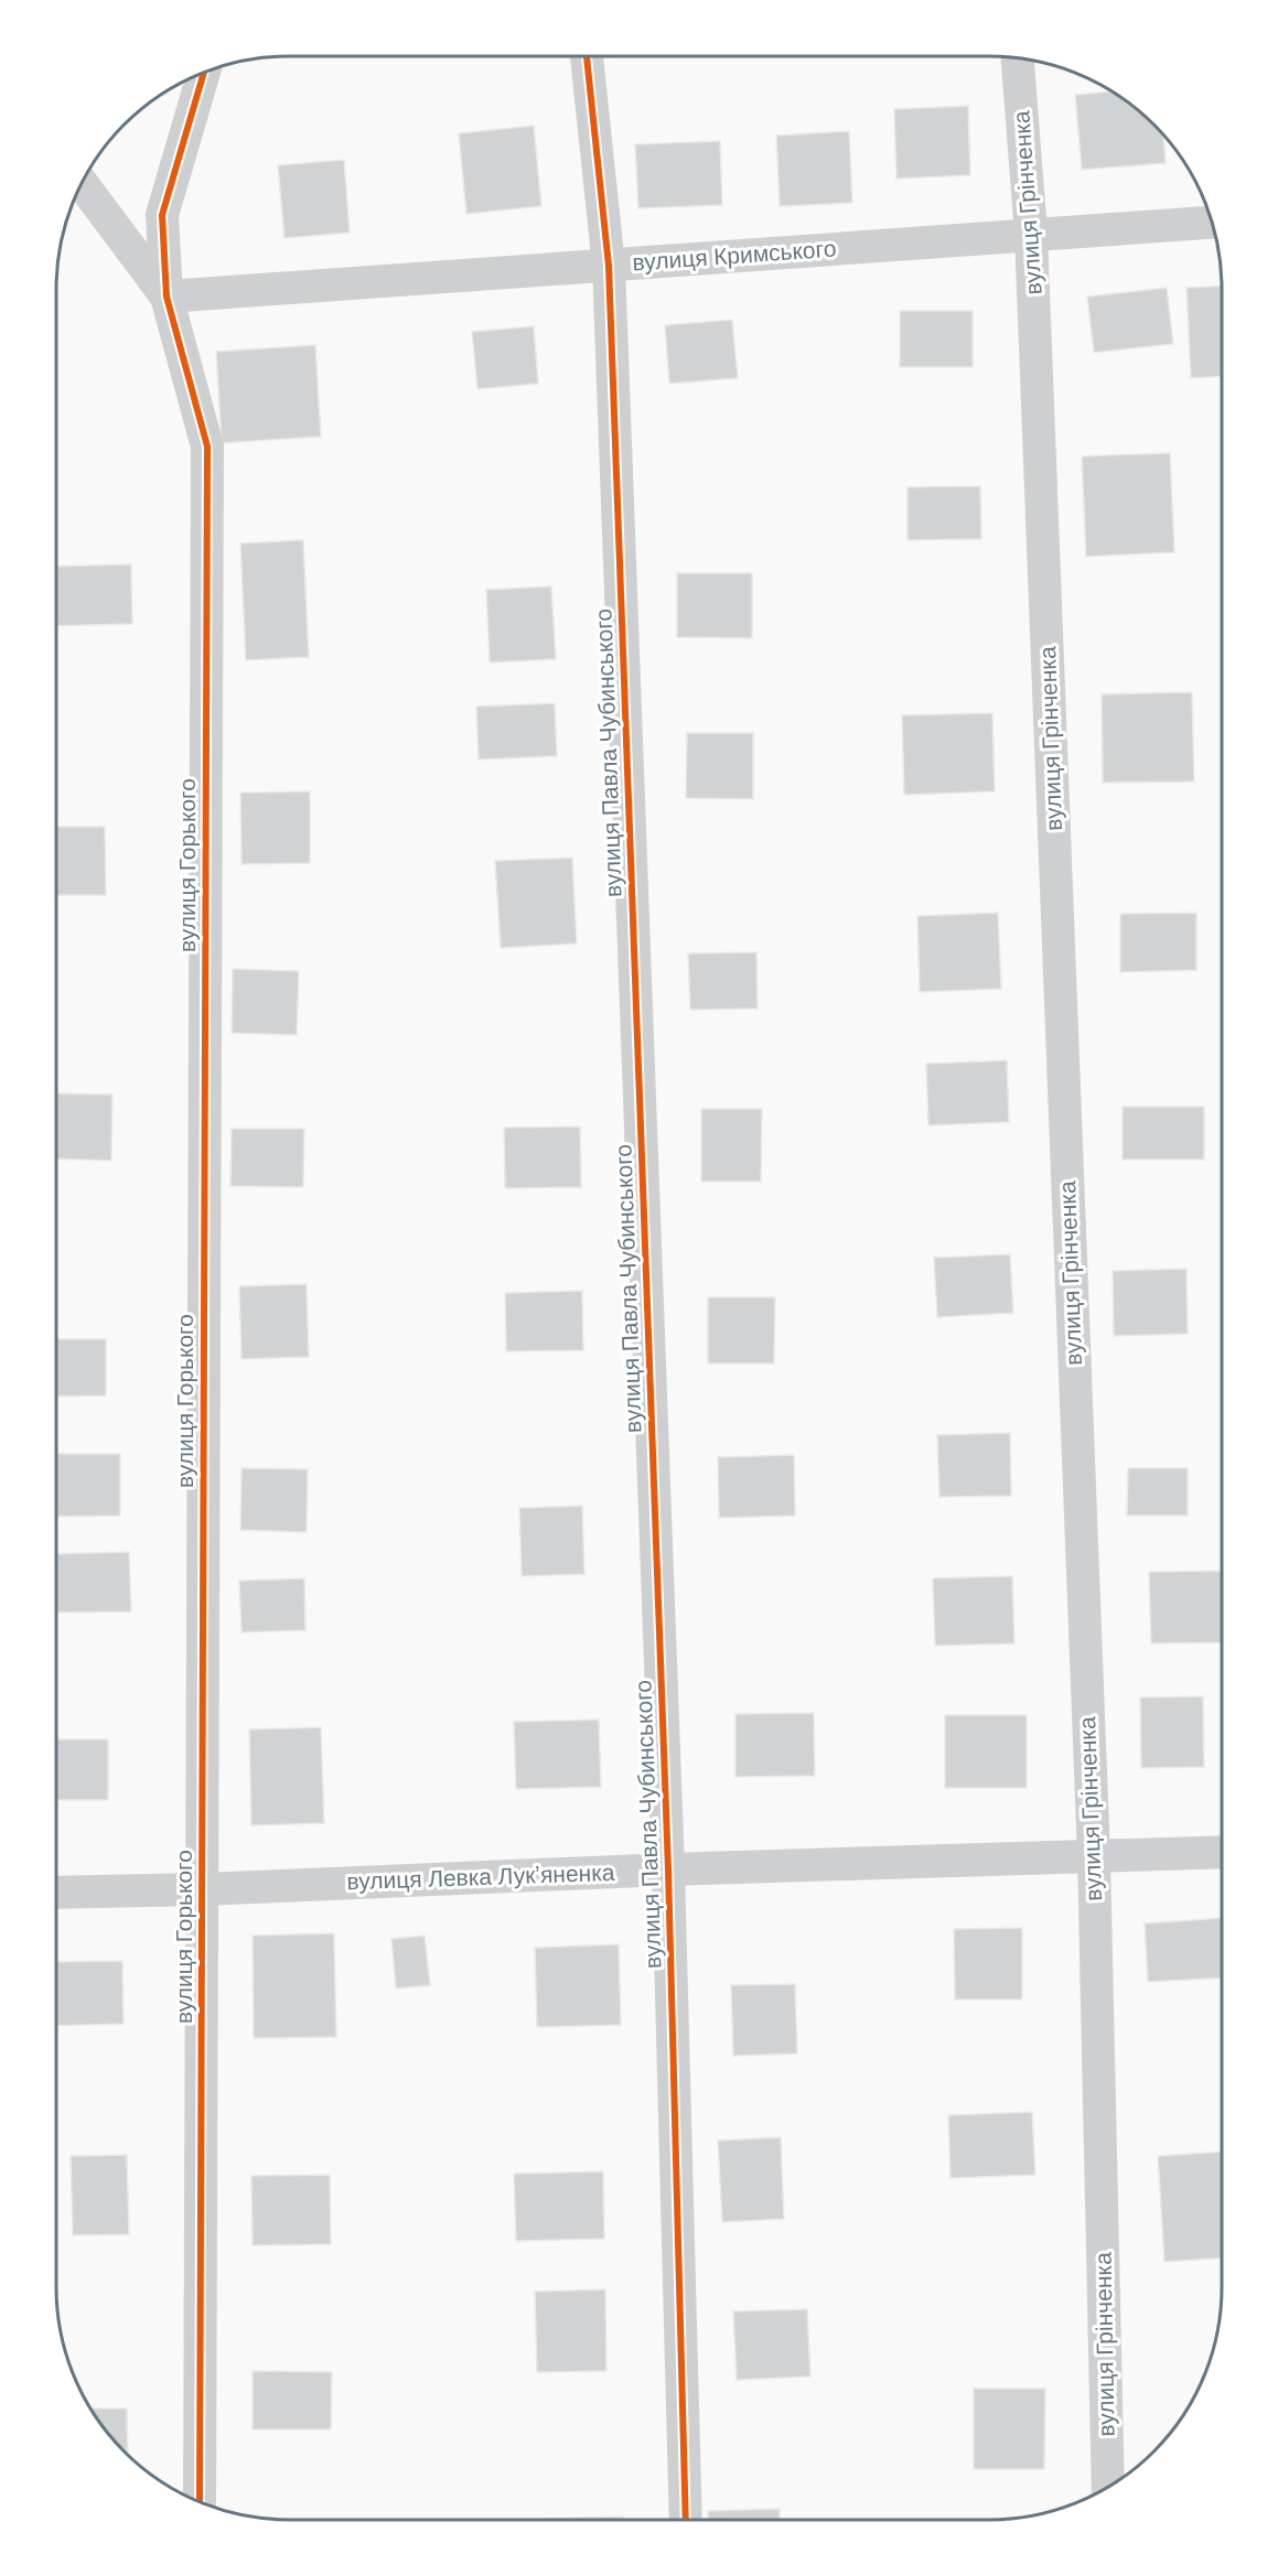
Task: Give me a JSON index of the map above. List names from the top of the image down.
{
  "streets": {
    "street": [
      "вулиця Грінченка",
      "вулиця Кримського",
      "вулиця Павла Чубинського",
      "вулиця Горького",
      "вулиця Левка Лукʼяненка"
    ]
  },
  "crossings": [
    ["вулиця Грінченка", "вулиця Кримського"],
    ["вулиця Грінченка", "вулиця Левка Лукʼяненка"],
    ["вулиця Кримського", "вулиця Павла Чубинського"],
    ["вулиця Кримського", "вулиця Горького"],
    ["вулиця Павла Чубинського", "вулиця Левка Лукʼяненка"],
    ["вулиця Горького", "вулиця Левка Лукʼяненка"]
  ]
}
